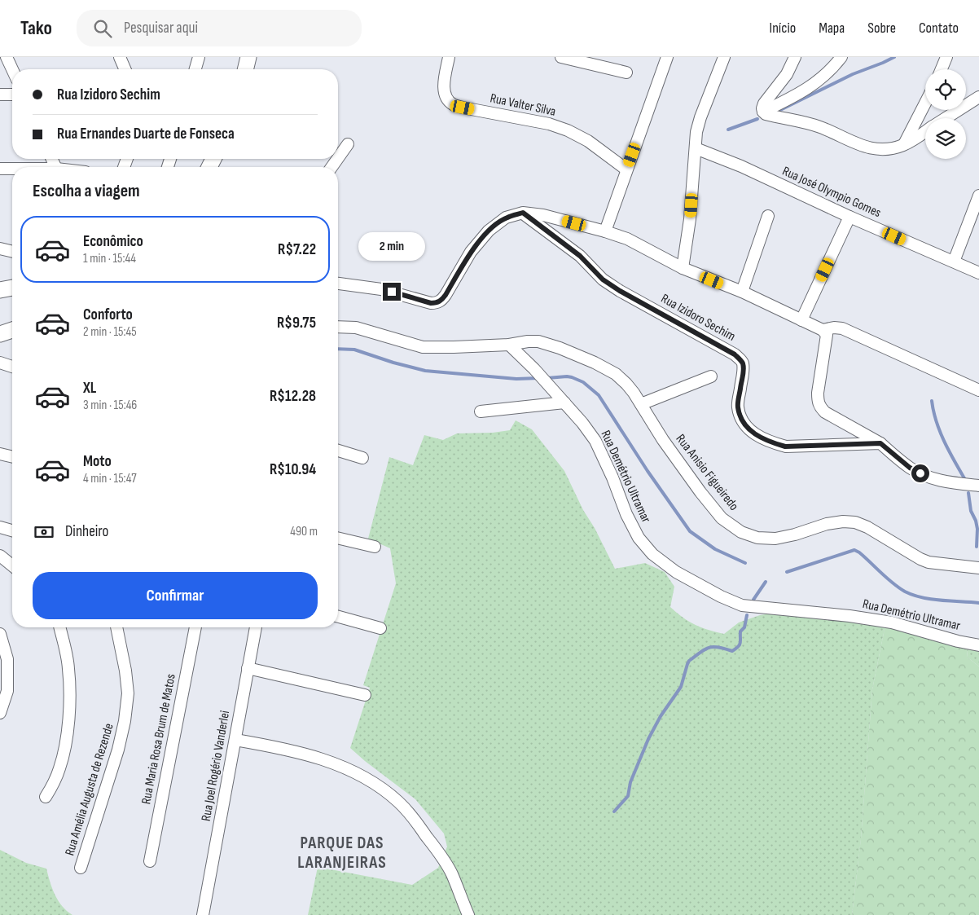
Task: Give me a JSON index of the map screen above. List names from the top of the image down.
{
  "streets": {
    "street": [
      "Rua Valter Silva",
      "Rua José Olympio Gomes",
      "Rua Izidoro Sechim",
      "Rua Anisio Figueiredo",
      "Rua Demétrio Ultramar",
      "Rua Maria Rosa Brum de Matos",
      "Rua Joel Rogério Vanderlei",
      "Rua Amélia Augusta de Rezende"
    ]
  },
  "crossings": [
    ["Rua Anisio Figueiredo", "Rua Demétrio Ultramar"]
  ],
  "districts": ["PARQUE DAS LARANJEIRAS"],
  "page": {
    "header": "Tako",
    "search": "Pesquisar aqui",
    "nav": [
      "Início",
      "Mapa",
      "Sobre",
      "Contato"
    ],
    "banner": ["Rua Izidoro Sechim", "Rua Ernandes Duarte de Fonseca"],
    "heading": "Escolha a viagem",
    "list": [
      {
        "name": "Econômico",
        "note": "1 min · 15:44",
        "value": "R$7.22"
      },
      {
        "name": "Conforto",
        "note": "2 min · 15:45",
        "value": "R$9.75"
      },
      {
        "name": "XL",
        "note": "3 min · 15:46",
        "value": "R$12.28"
      },
      {
        "name": "Moto",
        "note": "4 min · 15:47",
        "value": "R$10.94"
      }
    ],
    "bubble": "2 min",
    "pay": ["Dinheiro", "490 m"],
    "buttons": "Confirmar"
  }
}
